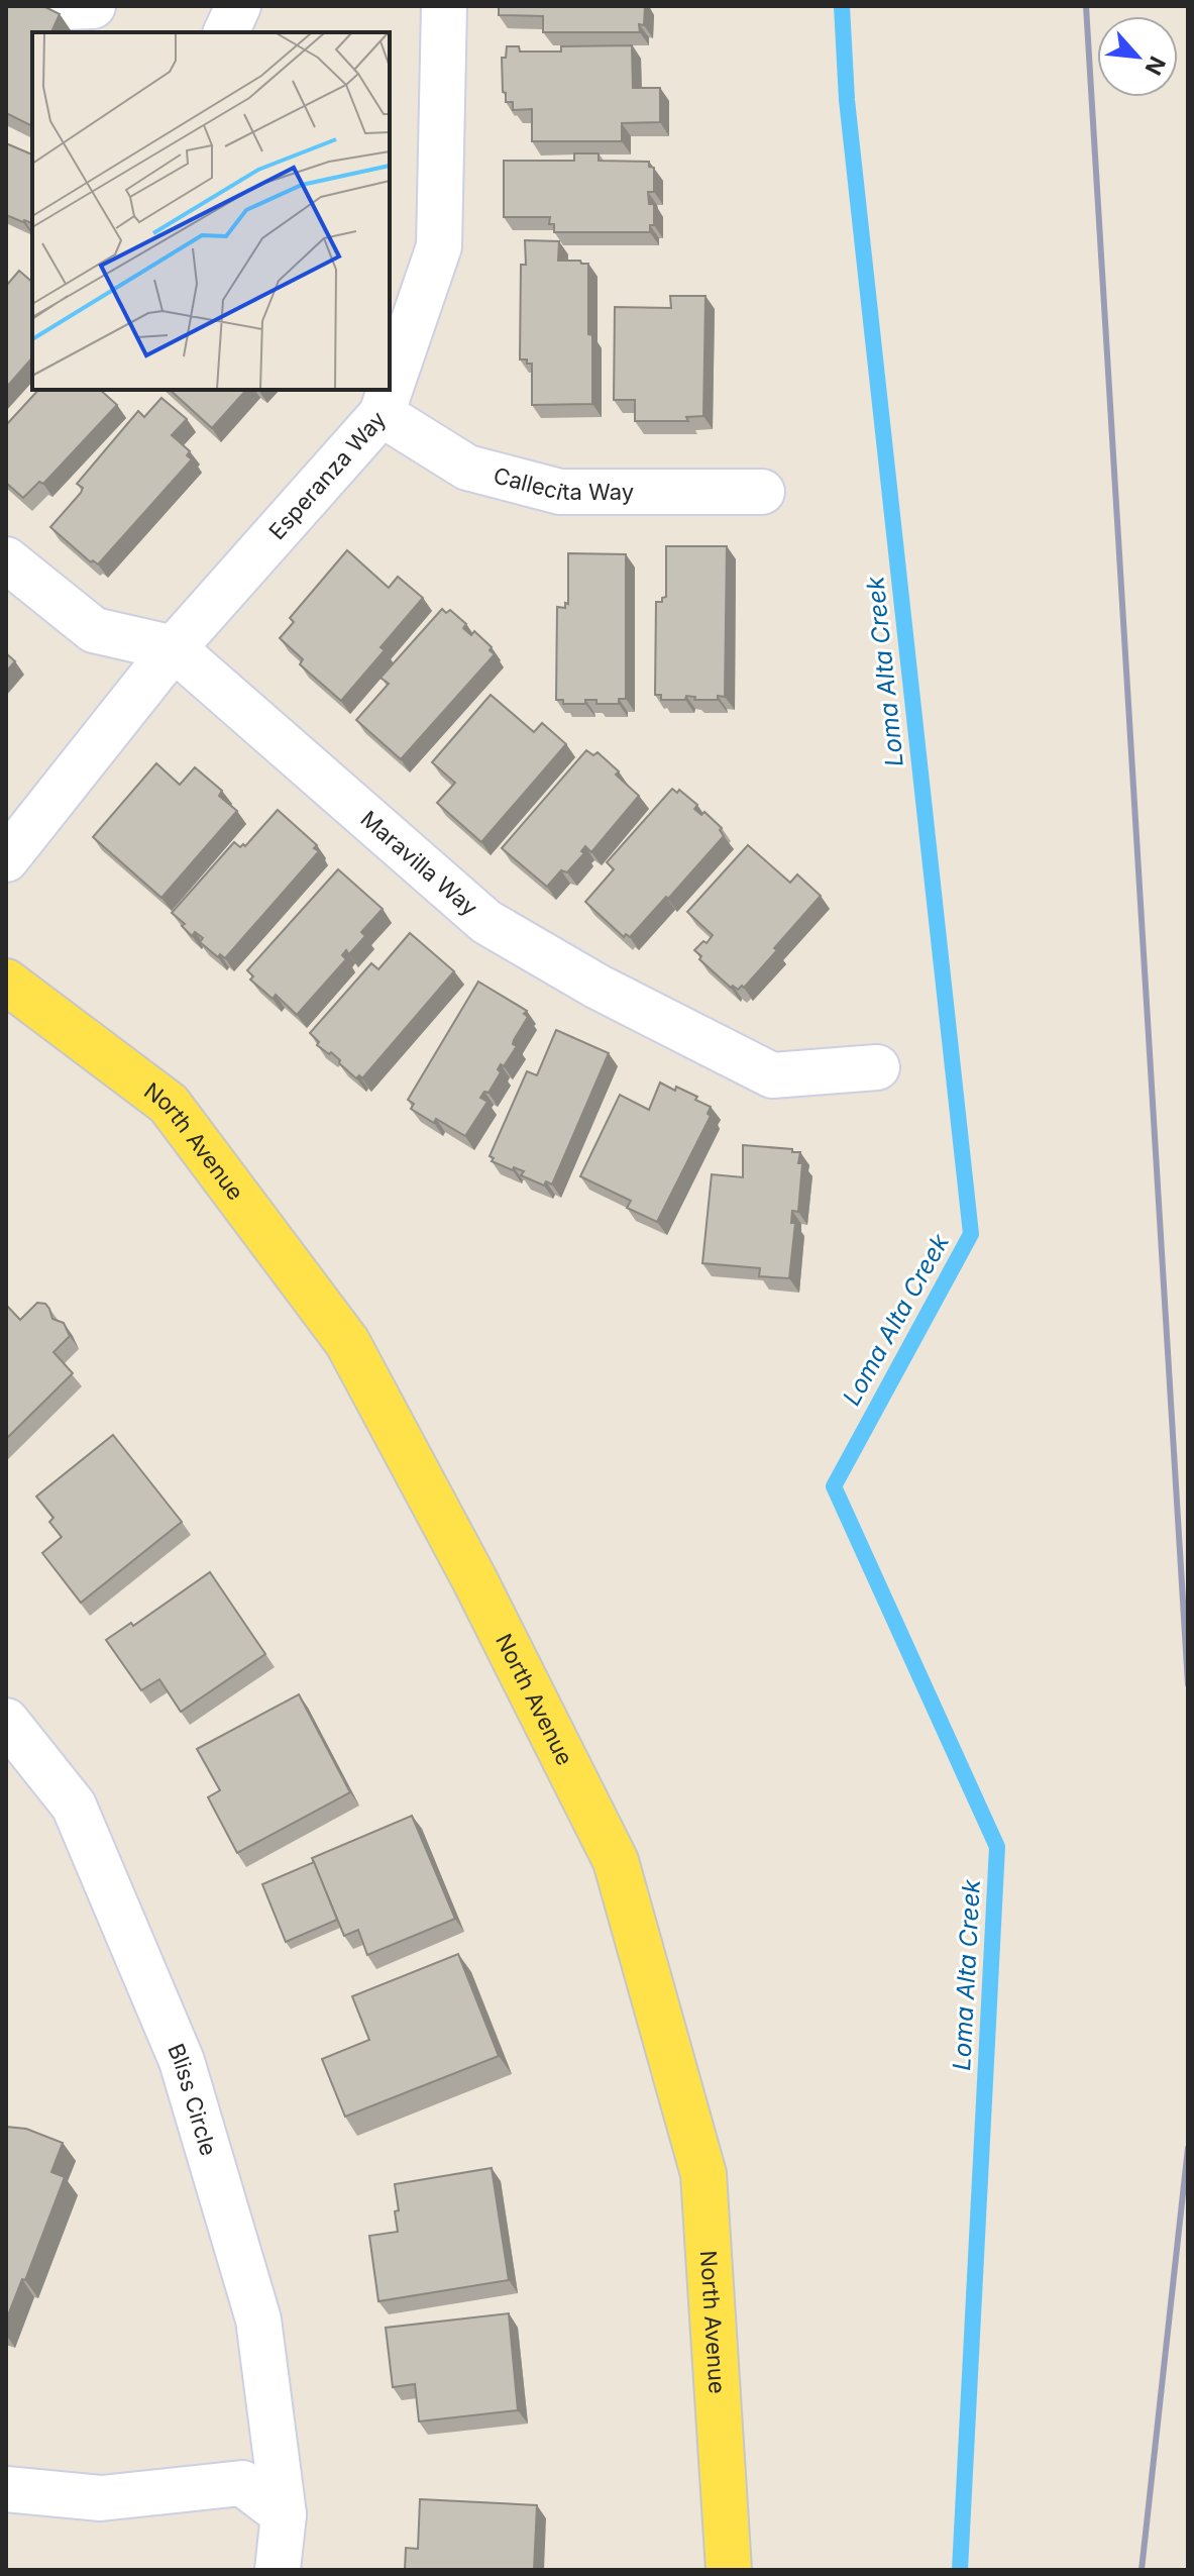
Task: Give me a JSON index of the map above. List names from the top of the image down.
{
  "streets": {
    "main road": ["North Avenue"],
    "street": [
      "Esperanza Way",
      "Callecita Way",
      "Maravilla Way",
      "Bliss Circle"
    ]
  },
  "crossings": [
    ["Esperanza Way", "Callecita Way"],
    ["Esperanza Way", "Maravilla Way"]
  ],
  "water": ["Loma Alta Creek"],
  "north": "bottom right"
}
